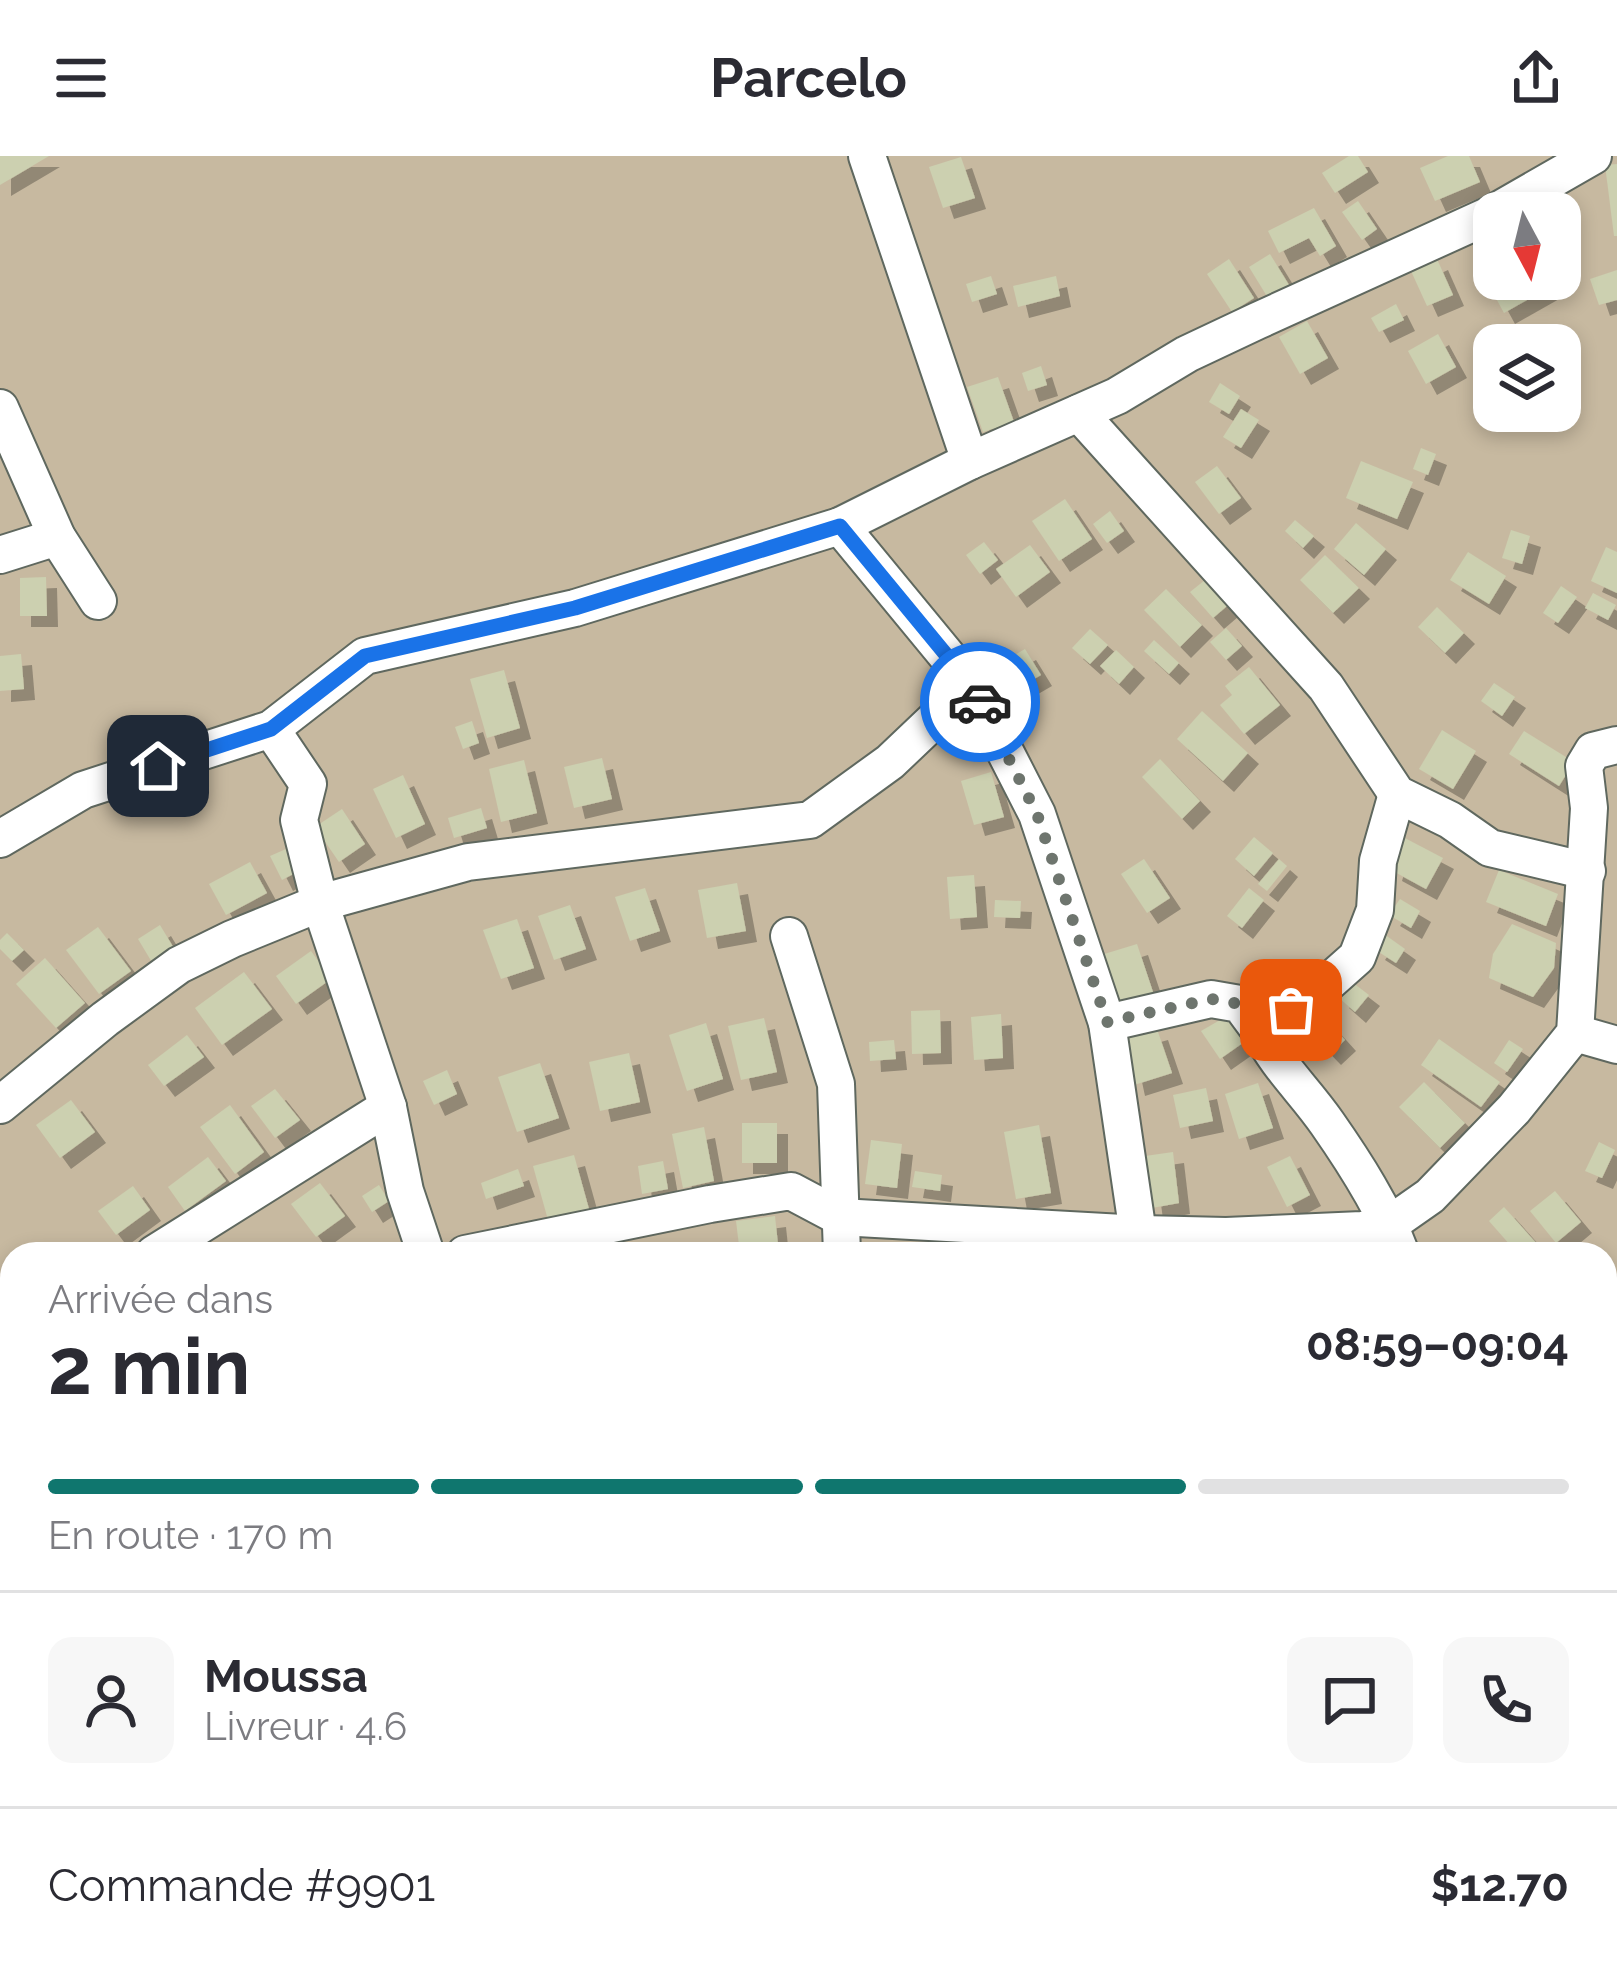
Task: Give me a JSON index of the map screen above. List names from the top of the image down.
{
  "north": "bottom",
  "page": {
    "header": "Parcelo",
    "heading": ["2 min", "Arrivée dans", "08:59–09:04"],
    "panel": [
      "Moussa",
      "Livreur · 4.6",
      "Commande #9901",
      "$12.70"
    ],
    "bar": "En route · 170 m"
  }
}
